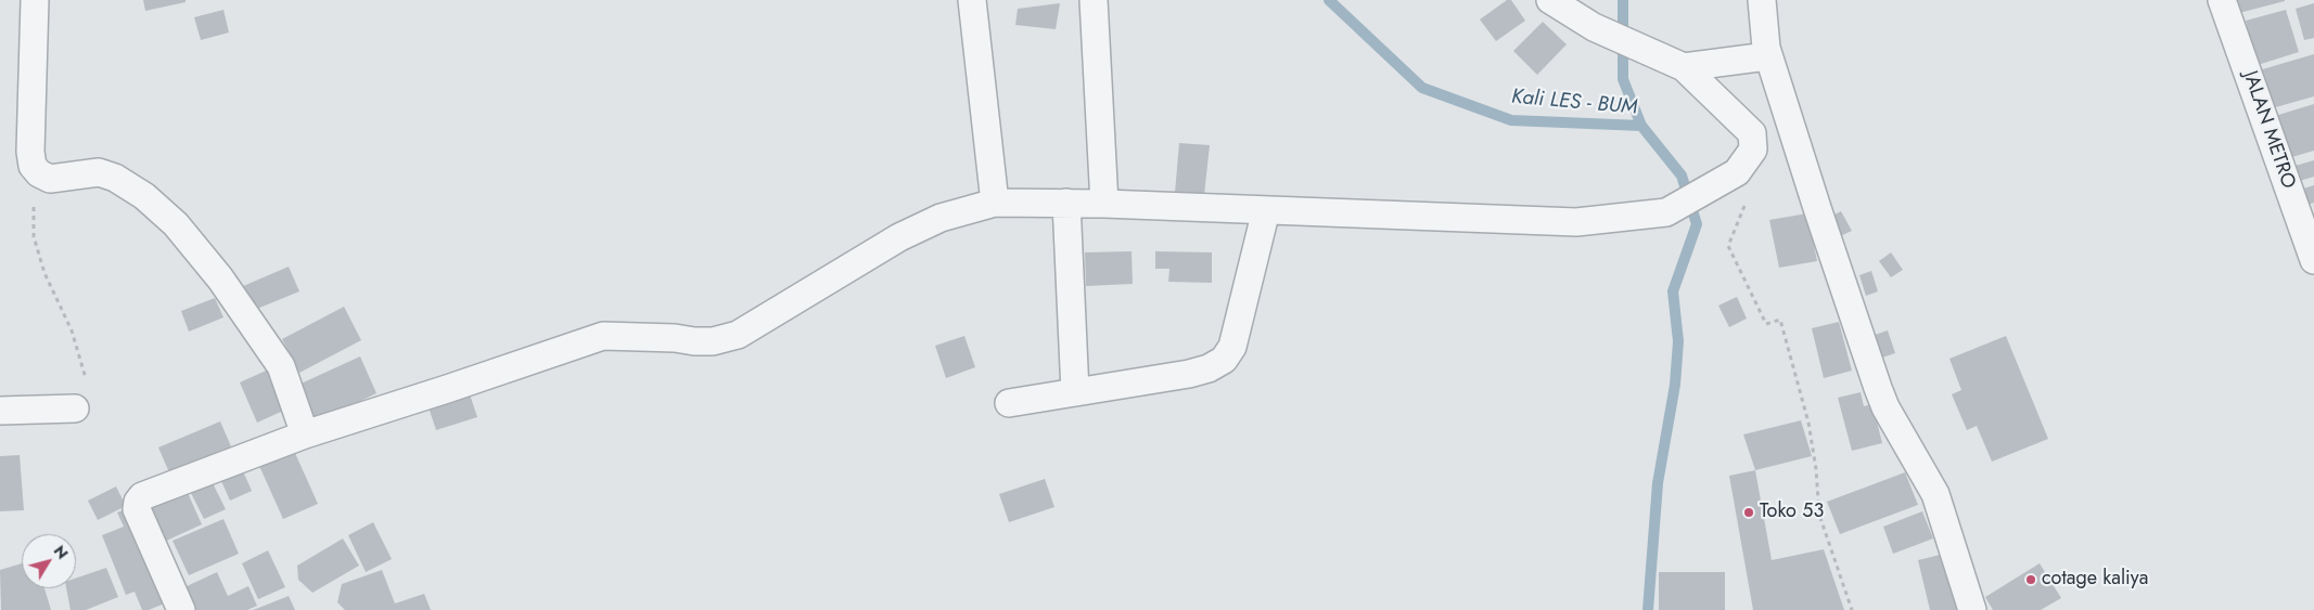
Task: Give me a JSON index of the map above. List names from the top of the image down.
{
  "streets": {
    "street": ["JALAN METRO"]
  },
  "water": ["Kali LES - BUM"],
  "places": ["Toko 53", "cotage kaliya"],
  "north": "top right"
}
